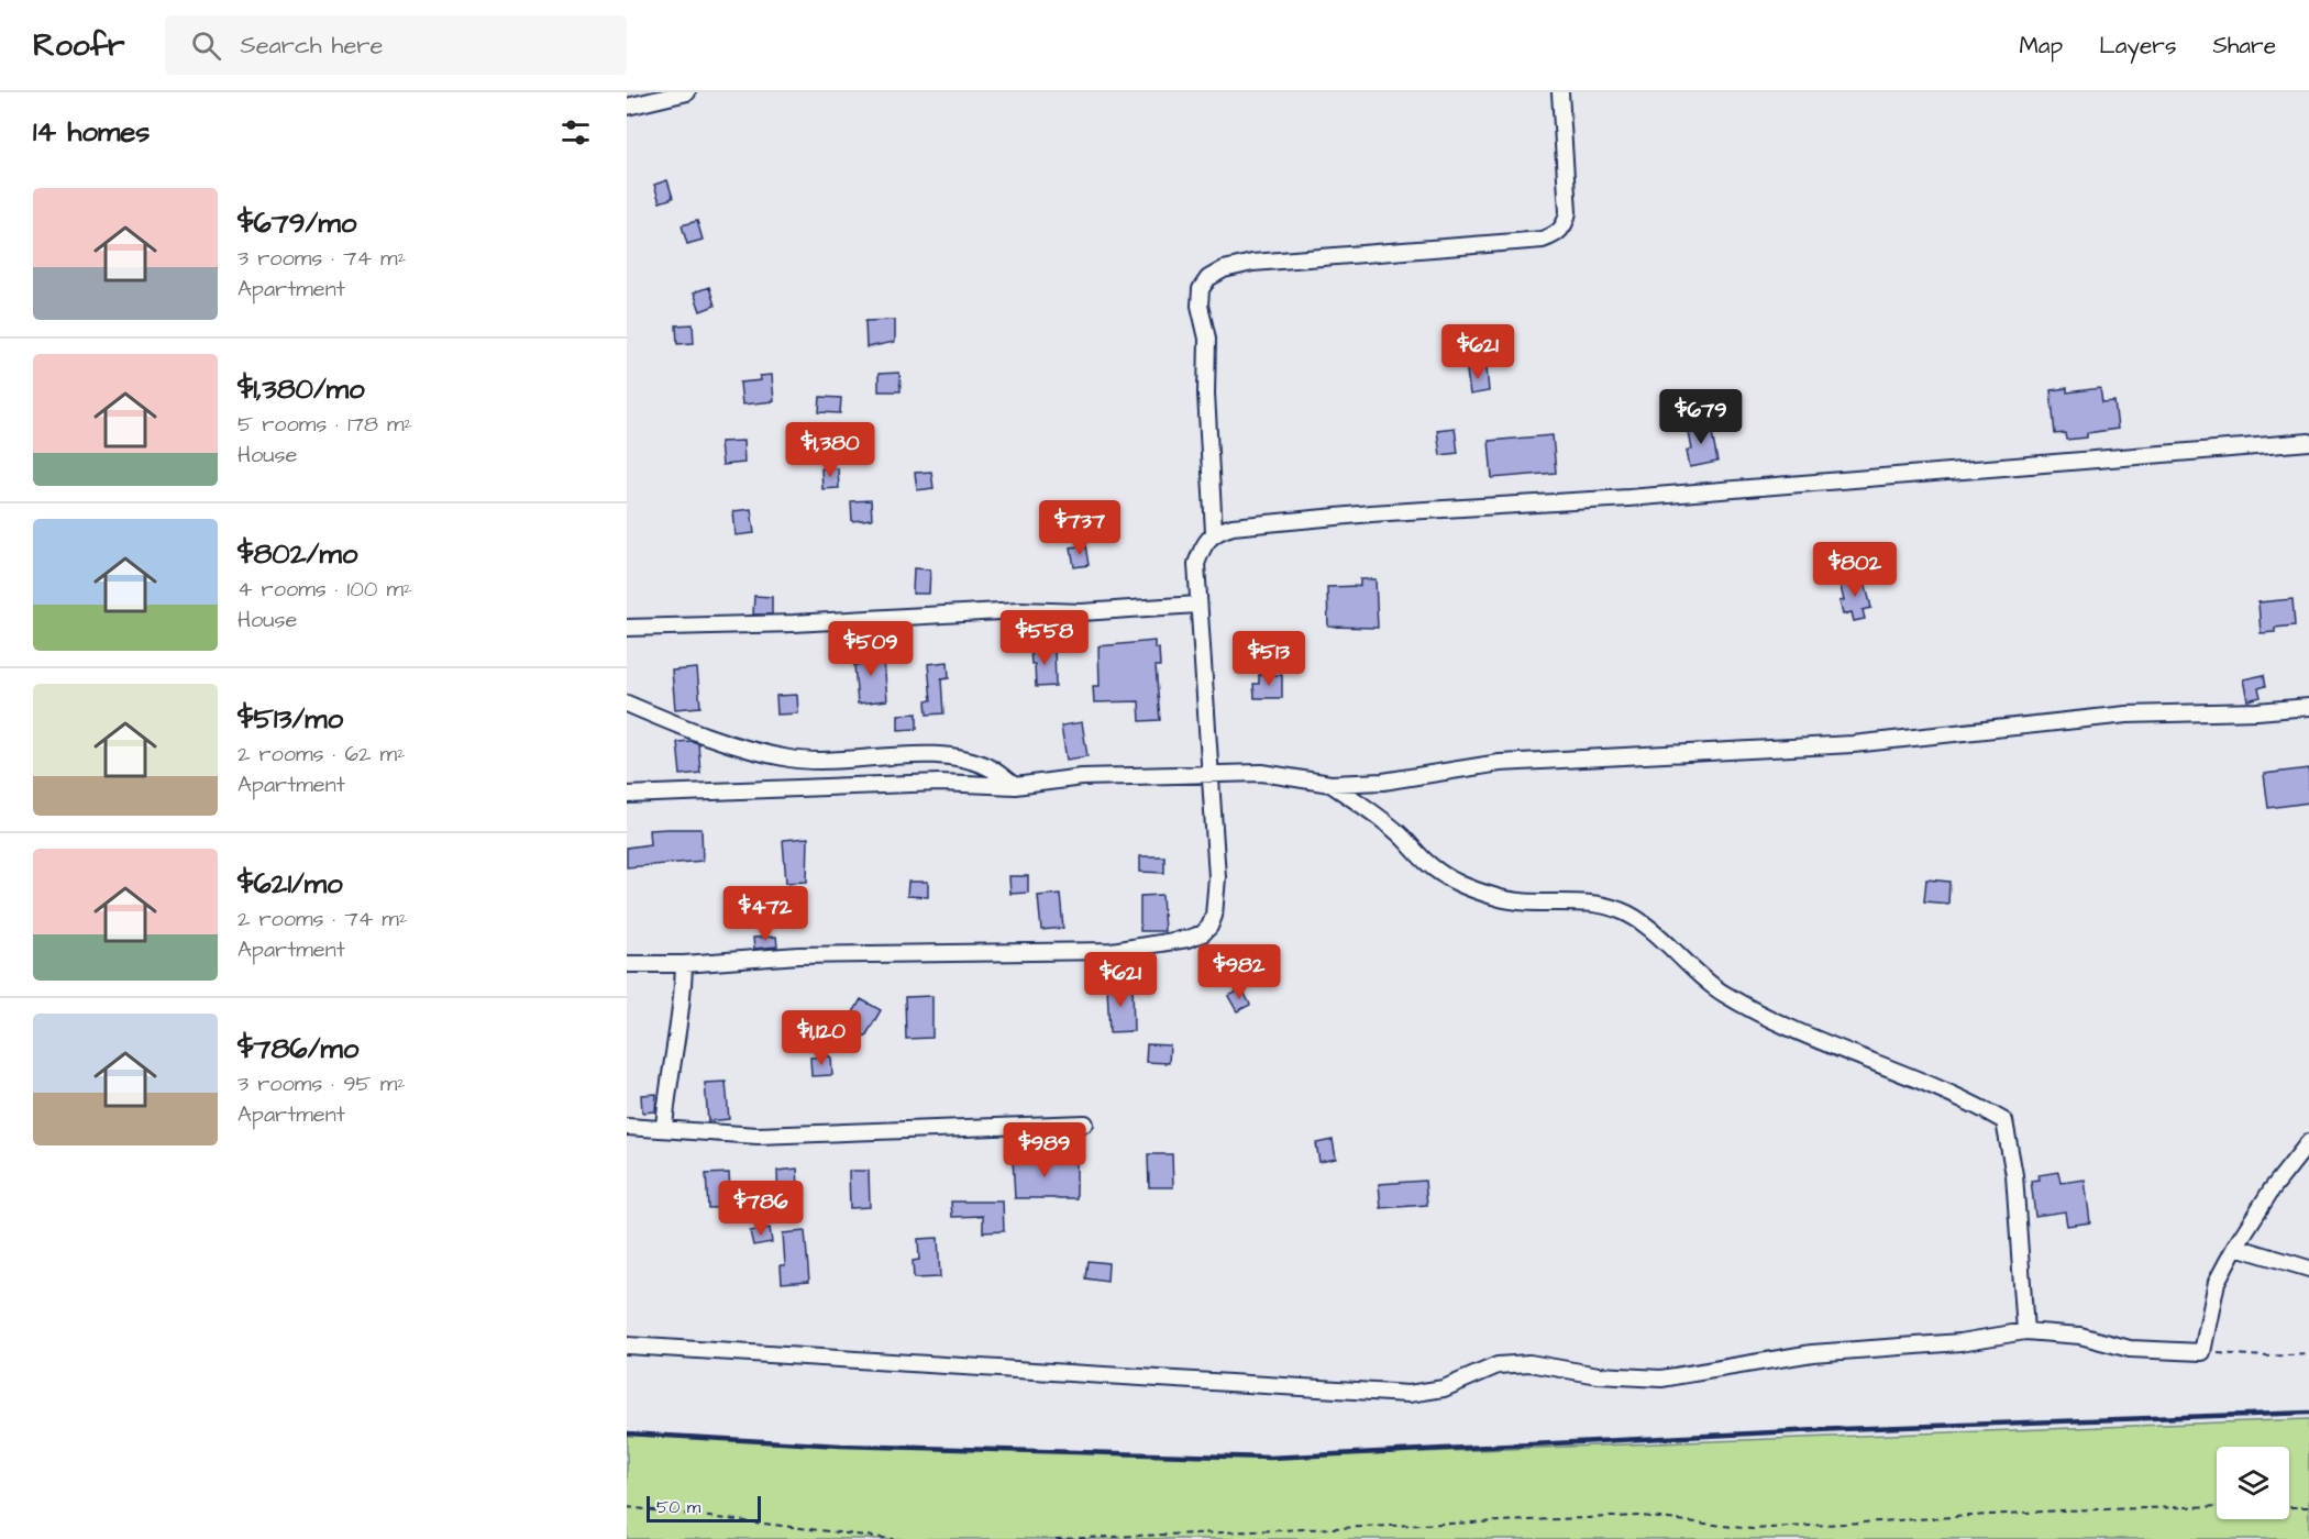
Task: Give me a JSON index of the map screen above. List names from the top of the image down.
{
  "scale_bar": "50 m",
  "page": {
    "header": "Roofr",
    "search": "Search here",
    "nav": ["Map", "Layers", "Share"],
    "heading": "14 homes",
    "list": [
      {
        "name": "$679/mo",
        "note": "3 rooms · 74 m² · Apartment"
      },
      {
        "name": "$1,380/mo",
        "note": "5 rooms · 178 m² · House"
      },
      {
        "name": "$802/mo",
        "note": "4 rooms · 100 m² · House"
      },
      {
        "name": "$513/mo",
        "note": "2 rooms · 62 m² · Apartment"
      },
      {
        "name": "$621/mo",
        "note": "2 rooms · 74 m² · Apartment"
      },
      {
        "name": "$786/mo",
        "note": "3 rooms · 95 m² · Apartment"
      }
    ],
    "price": [
      "$621",
      "$679",
      "$1,380",
      "$737",
      "$802",
      "$558",
      "$509",
      "$513",
      "$472",
      "$982",
      "$621",
      "$1,120",
      "$989",
      "$786"
    ],
    "scale": "50 m"
  }
}
